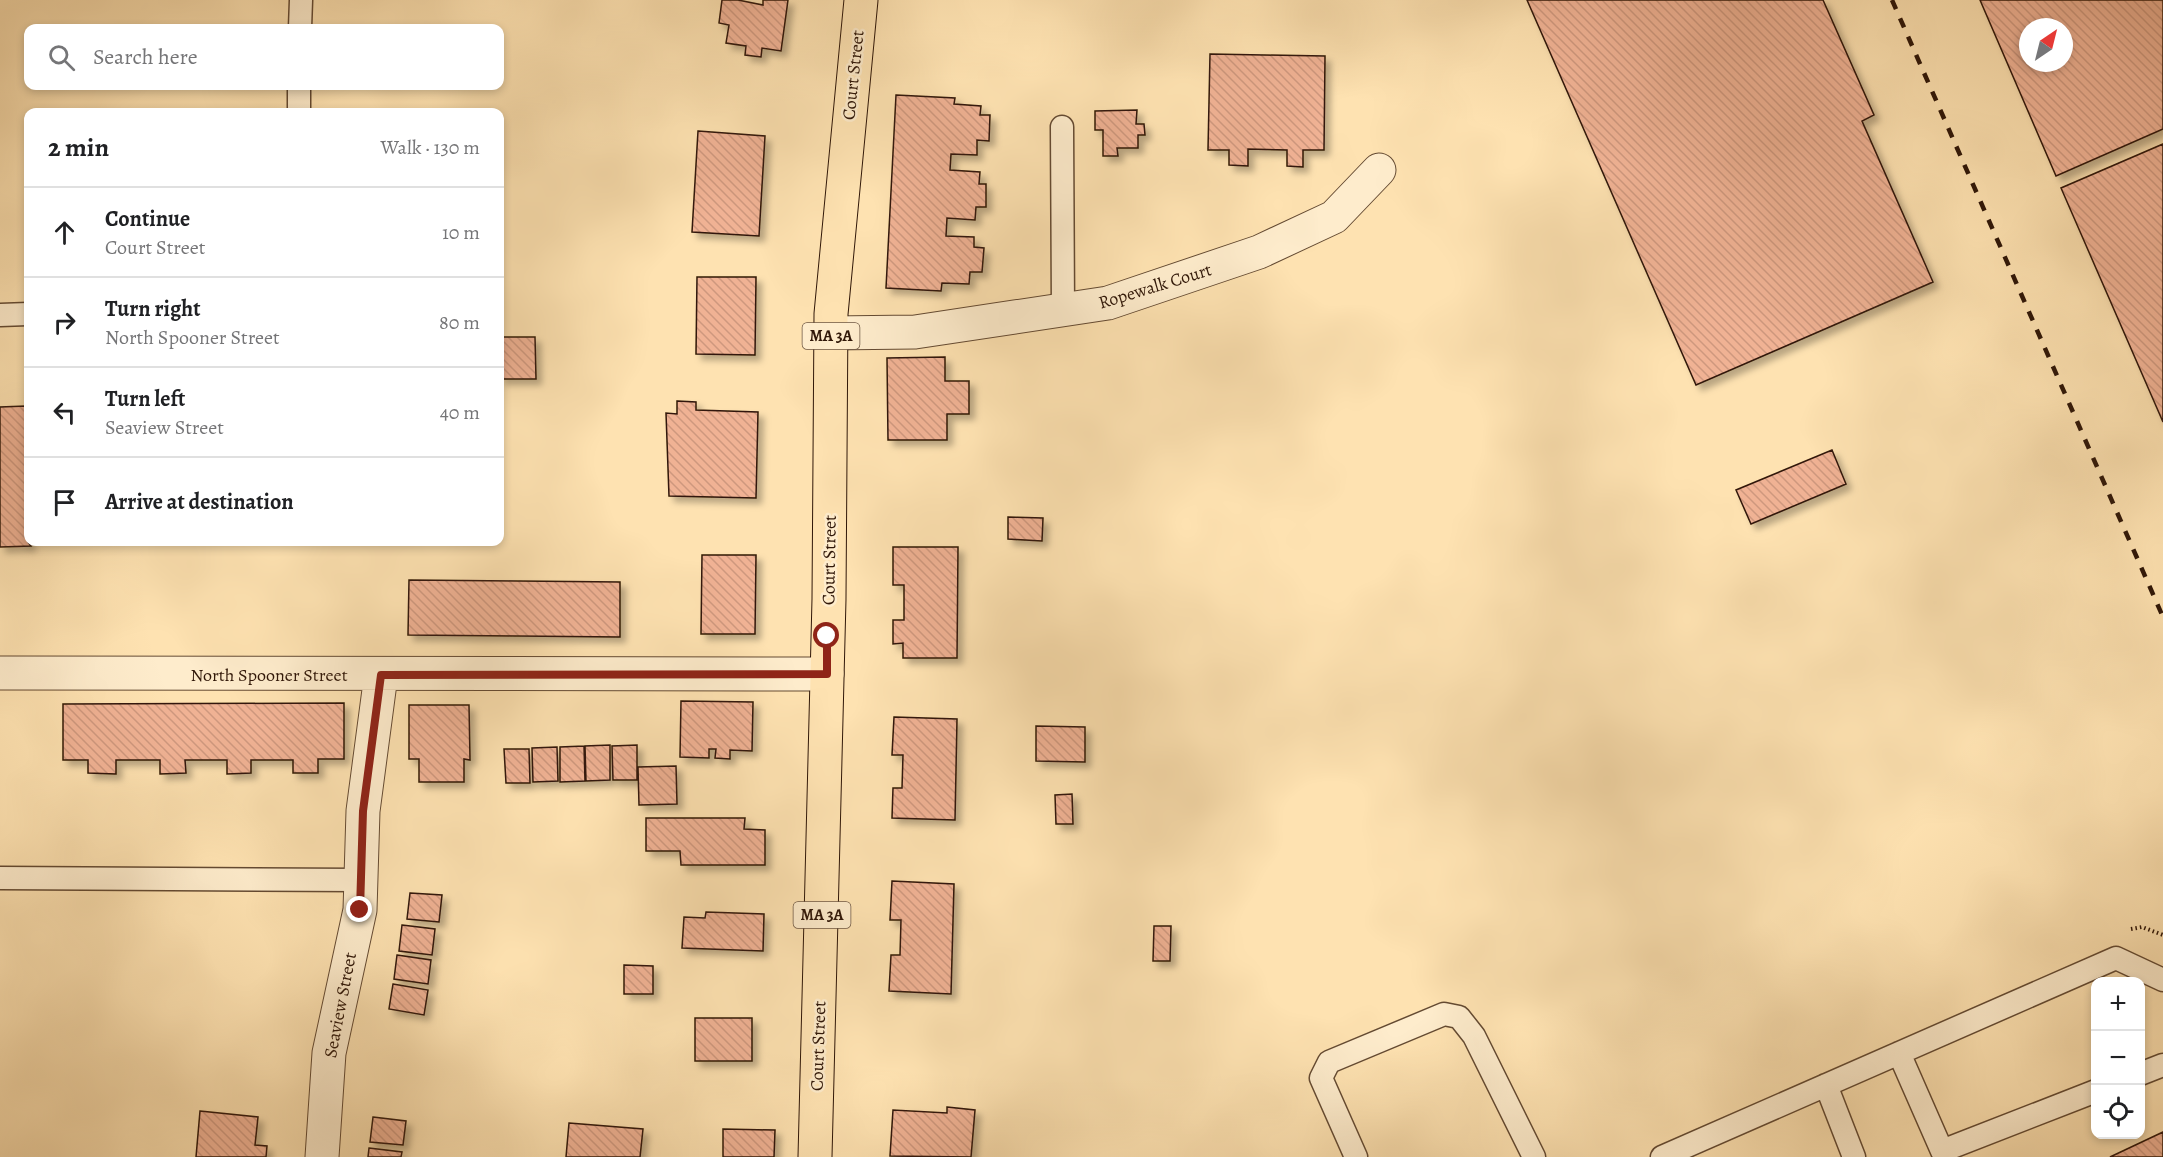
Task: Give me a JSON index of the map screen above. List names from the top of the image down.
{
  "streets": {
    "main road": ["Court Street", "MA 3A"],
    "street": ["Ropewalk Court", "North Spooner Street", "Seaview Street"]
  },
  "crossings": [
    ["Court Street", "Ropewalk Court"],
    ["Court Street", "North Spooner Street"],
    ["North Spooner Street", "Seaview Street"]
  ],
  "north": "top right",
  "page": {
    "search": "Search here",
    "heading": ["2 min", "Walk · 130 m"],
    "list": [
      ["Continue", "Court Street", "10 m"],
      ["Turn right", "North Spooner Street", "80 m"],
      ["Turn left", "Seaview Street", "40 m"],
      "Arrive at destination"
    ],
    "map_buttons": ["+", "−"]
  }
}
